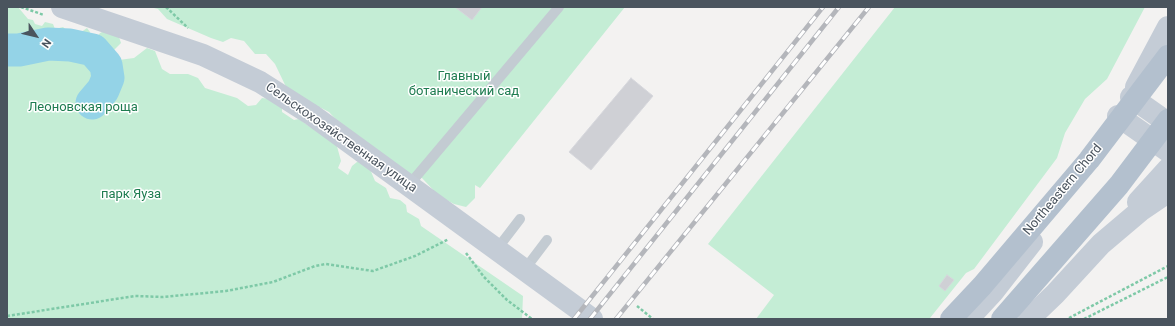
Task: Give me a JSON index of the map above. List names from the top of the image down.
{
  "streets": {
    "main road": ["Сельскохозяйственная улица", "Northeastern Chord"]
  },
  "parks": ["Главный ботанический сад", "Леоновская роща", "парк Яуза"],
  "north": "bottom right"
}
